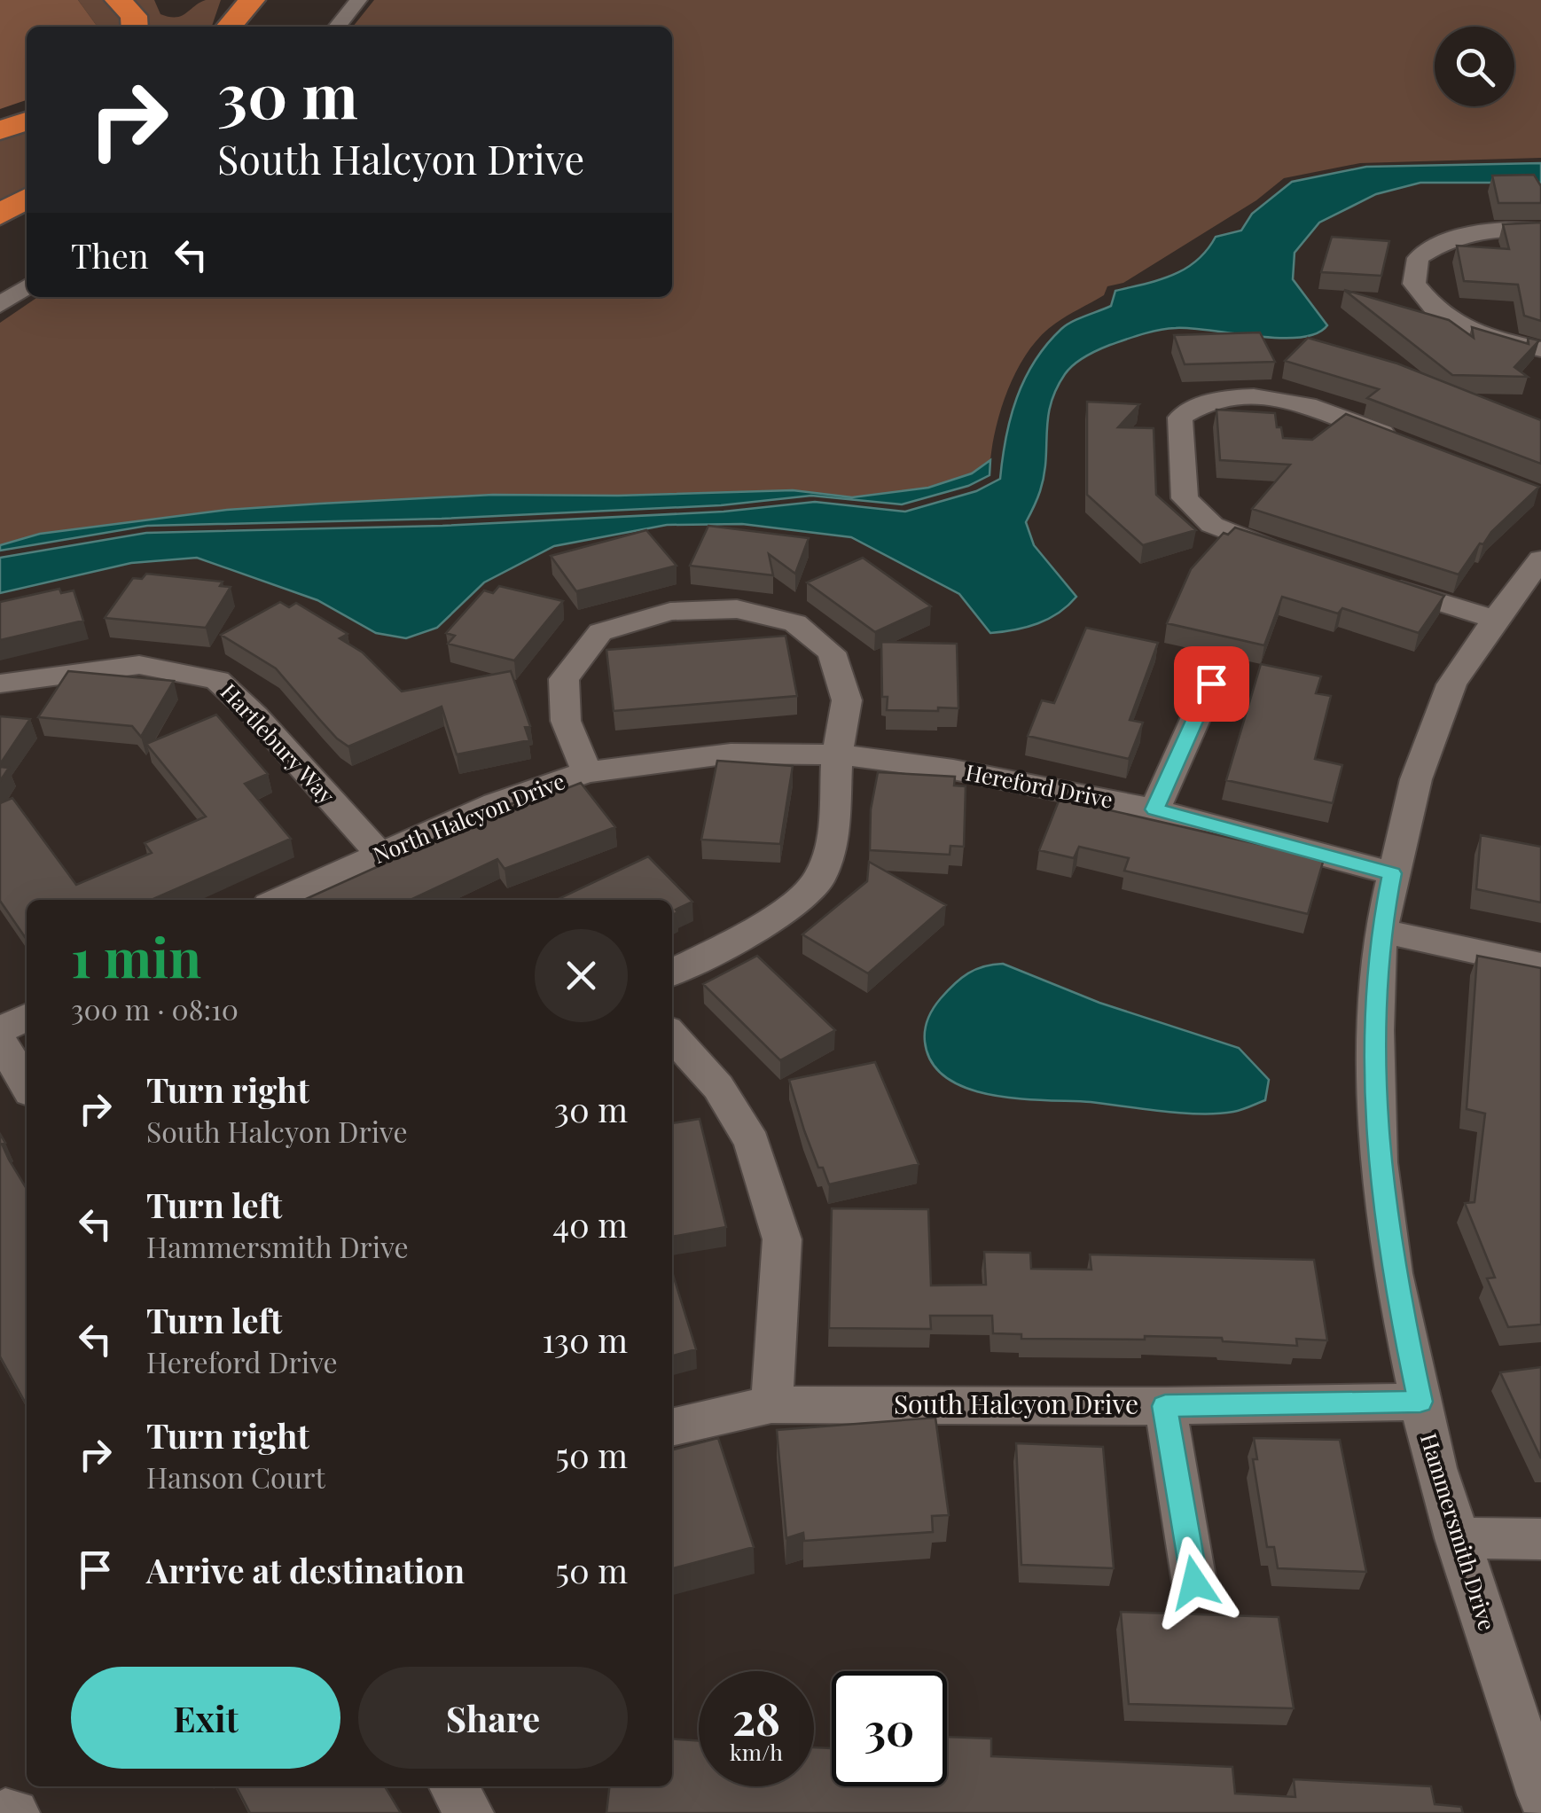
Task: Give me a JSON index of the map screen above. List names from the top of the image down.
{
  "streets": {
    "street": [
      "Hartlebury Way",
      "Hereford Drive",
      "North Halcyon Drive",
      "South Halcyon Drive",
      "Hammersmith Drive"
    ]
  },
  "crossings": [
    ["Hartlebury Way", "North Halcyon Drive"],
    ["Hereford Drive", "North Halcyon Drive"],
    ["Hereford Drive", "Hammersmith Drive"],
    ["South Halcyon Drive", "Hammersmith Drive"]
  ],
  "page": {
    "turn": ["30 m", "South Halcyon Drive"],
    "then": "Then",
    "heading": ["1 min", "300 m · 08:10"],
    "list": [
      {
        "name": "Turn right",
        "note": "South Halcyon Drive",
        "value": "30 m"
      },
      {
        "name": "Turn left",
        "note": "Hammersmith Drive",
        "value": "40 m"
      },
      {
        "name": "Turn left",
        "note": "Hereford Drive",
        "value": "130 m"
      },
      {
        "name": "Turn right",
        "note": "Hanson Court",
        "value": "50 m"
      },
      {
        "name": "Arrive at destination",
        "value": "50 m"
      }
    ],
    "buttons": ["Exit", "Share"],
    "speed": "28 km/h",
    "limit": "30"
  }
}
